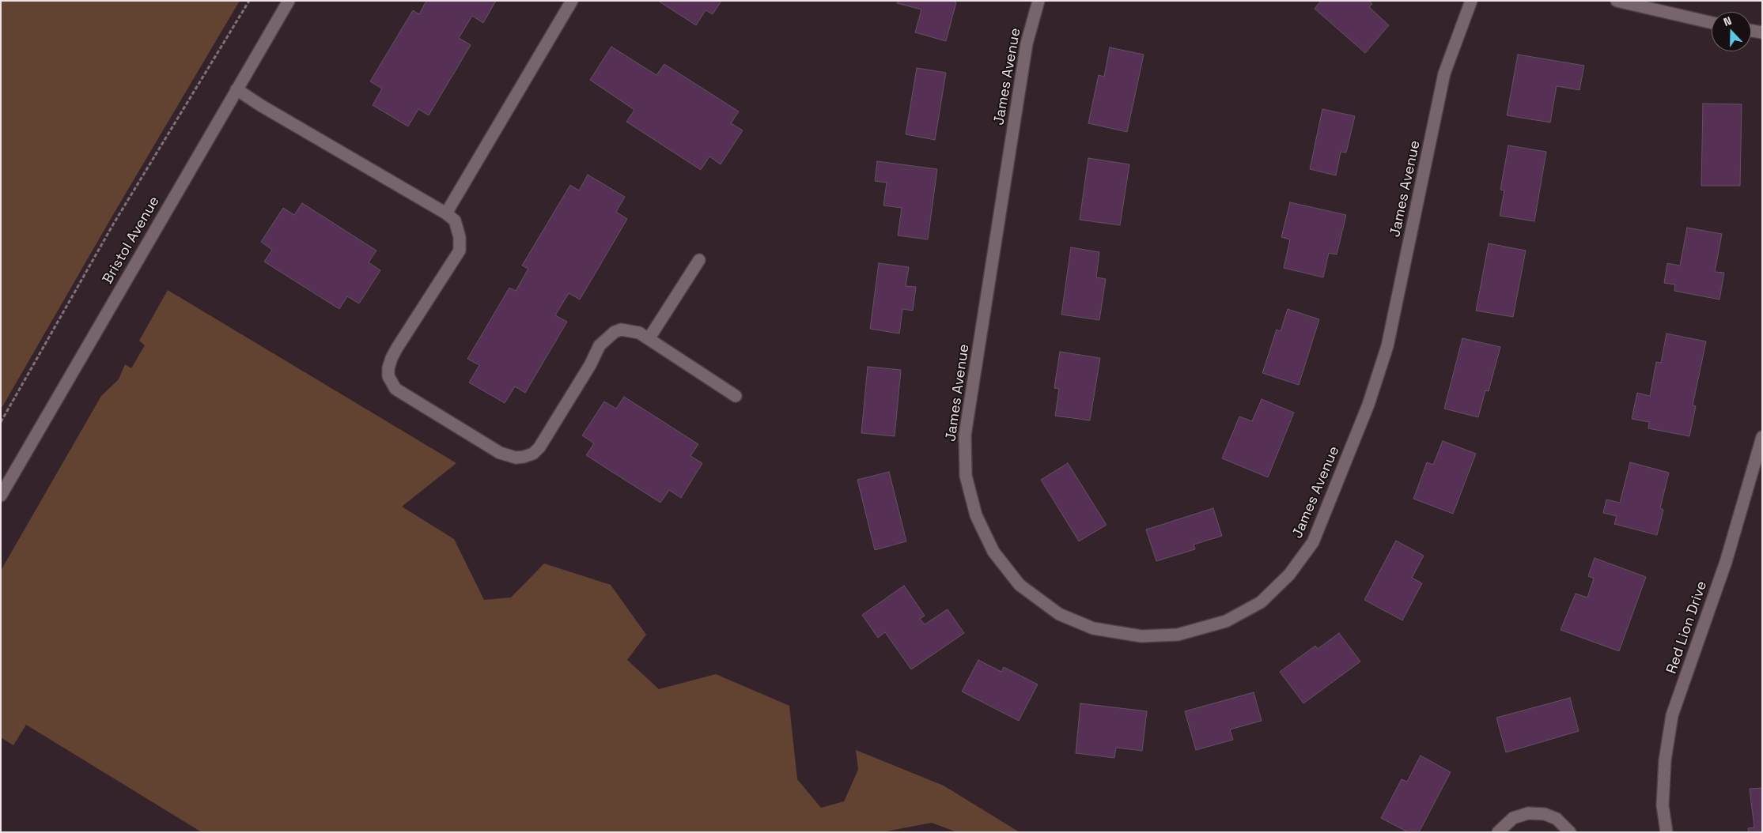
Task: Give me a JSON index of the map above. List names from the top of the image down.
{
  "streets": {
    "street": ["James Avenue", "Bristol Avenue", "Red Lion Drive"]
  },
  "north": "top"
}
